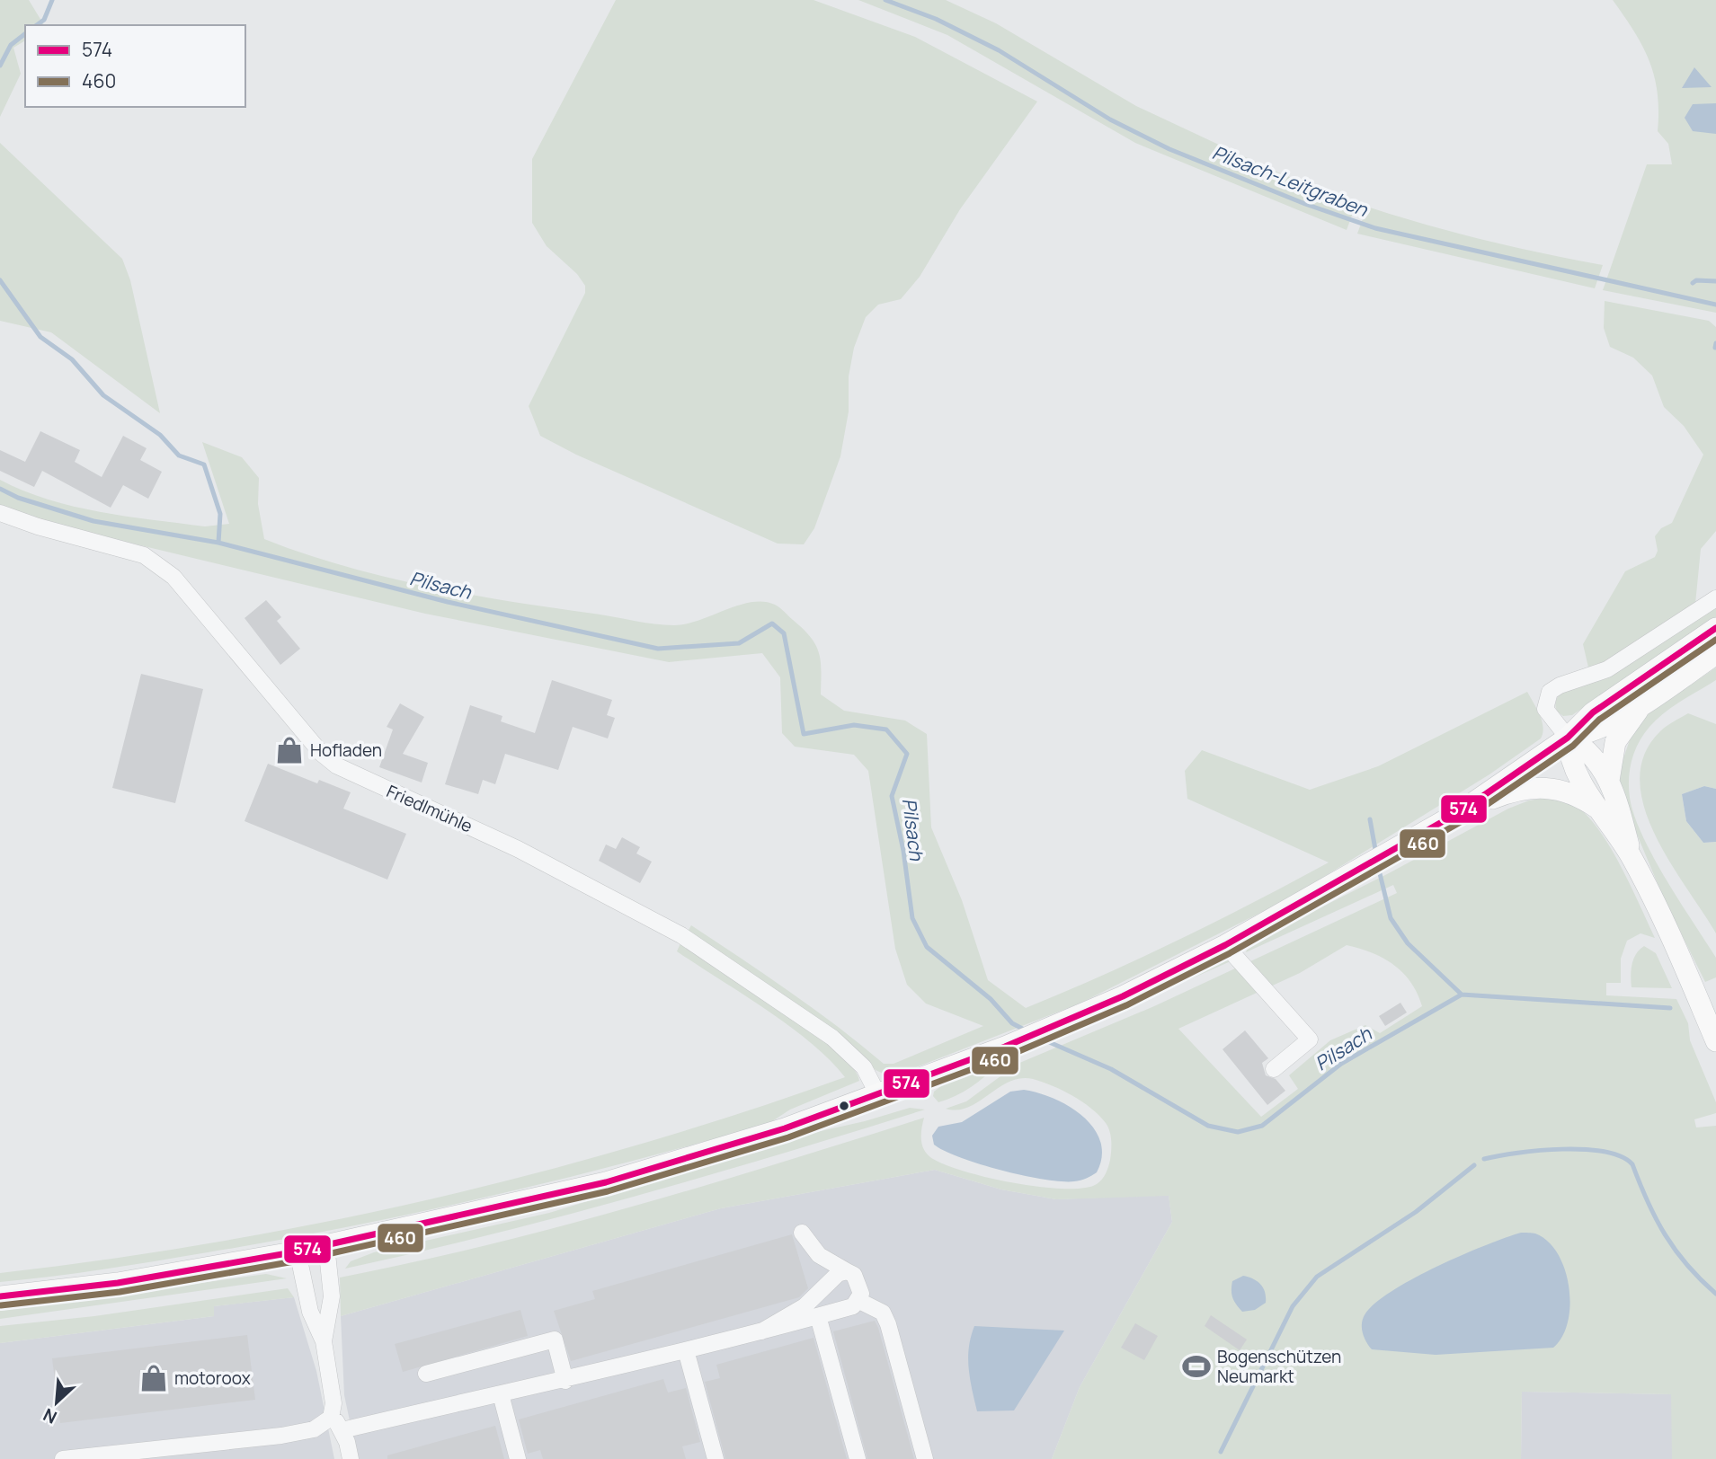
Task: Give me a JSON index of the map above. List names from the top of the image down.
{
  "streets": {
    "street": ["Friedlmühle"]
  },
  "water": ["Pilsach-Leitgraben", "Pilsach"],
  "places": {
    "shop": ["Hofladen", "motoroox"],
    "sports": ["Bogenschützen Neumarkt"]
  },
  "lines": ["transit line 574", "transit line 460"],
  "legend": ["574", "460"],
  "north": "bottom left"
}
